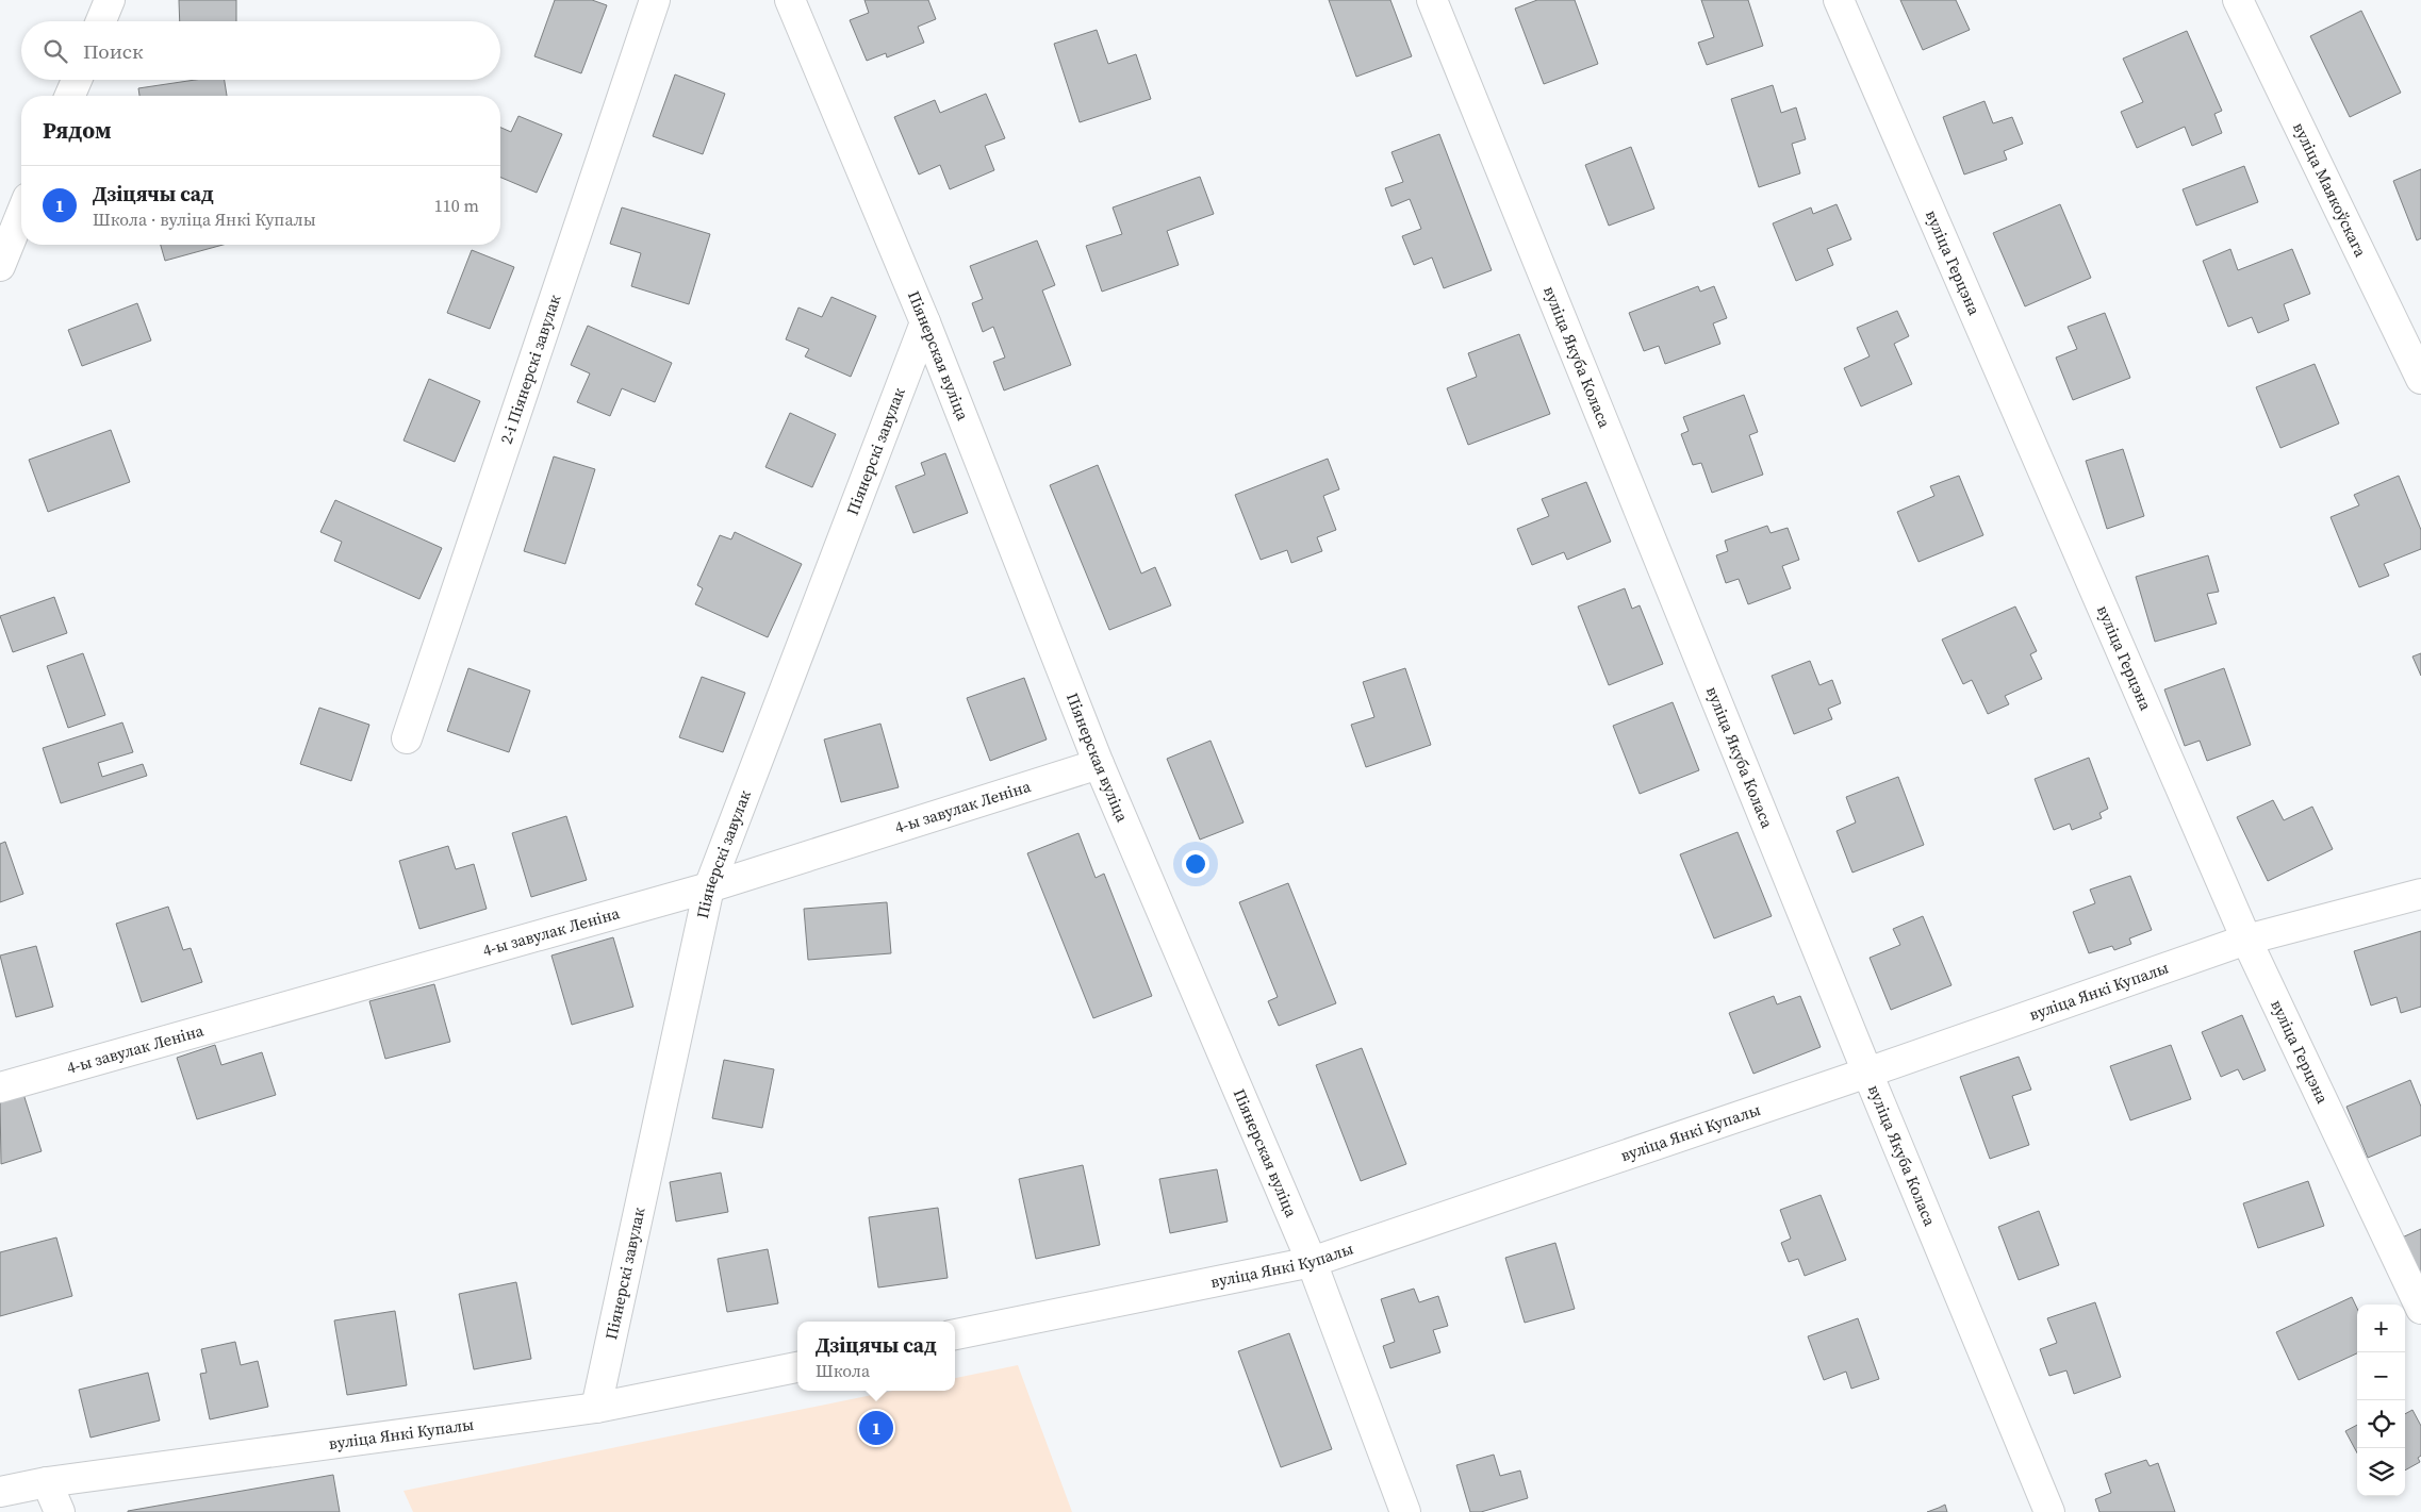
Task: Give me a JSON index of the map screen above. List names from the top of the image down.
{
  "streets": {
    "street": [
      "вуліца Маякоўскага",
      "вуліца Герцэна",
      "Піянерская вуліца",
      "вуліца Якуба Коласа",
      "2-і Піянерскі завулак",
      "Піянерскі завулак",
      "4-ы завулак Леніна",
      "вуліца Янкі Купалы"
    ]
  },
  "crossings": [
    ["вуліца Герцэна", "вуліца Янкі Купалы"],
    ["Піянерская вуліца", "Піянерскі завулак"],
    ["Піянерская вуліца", "4-ы завулак Леніна"],
    ["Піянерская вуліца", "вуліца Янкі Купалы"],
    ["вуліца Якуба Коласа", "вуліца Янкі Купалы"],
    ["Піянерскі завулак", "4-ы завулак Леніна"],
    ["Піянерскі завулак", "вуліца Янкі Купалы"]
  ],
  "page": {
    "search": "Поиск",
    "heading": "Рядом",
    "list": [
      {
        "mark": "1",
        "name": "Дзіцячы сад",
        "note": "Школа · вуліца Янкі Купалы",
        "value": "110 m"
      }
    ],
    "map_buttons": ["+", "−"],
    "popup": ["Дзіцячы сад", "Школа"],
    "pins": "1"
  }
}
